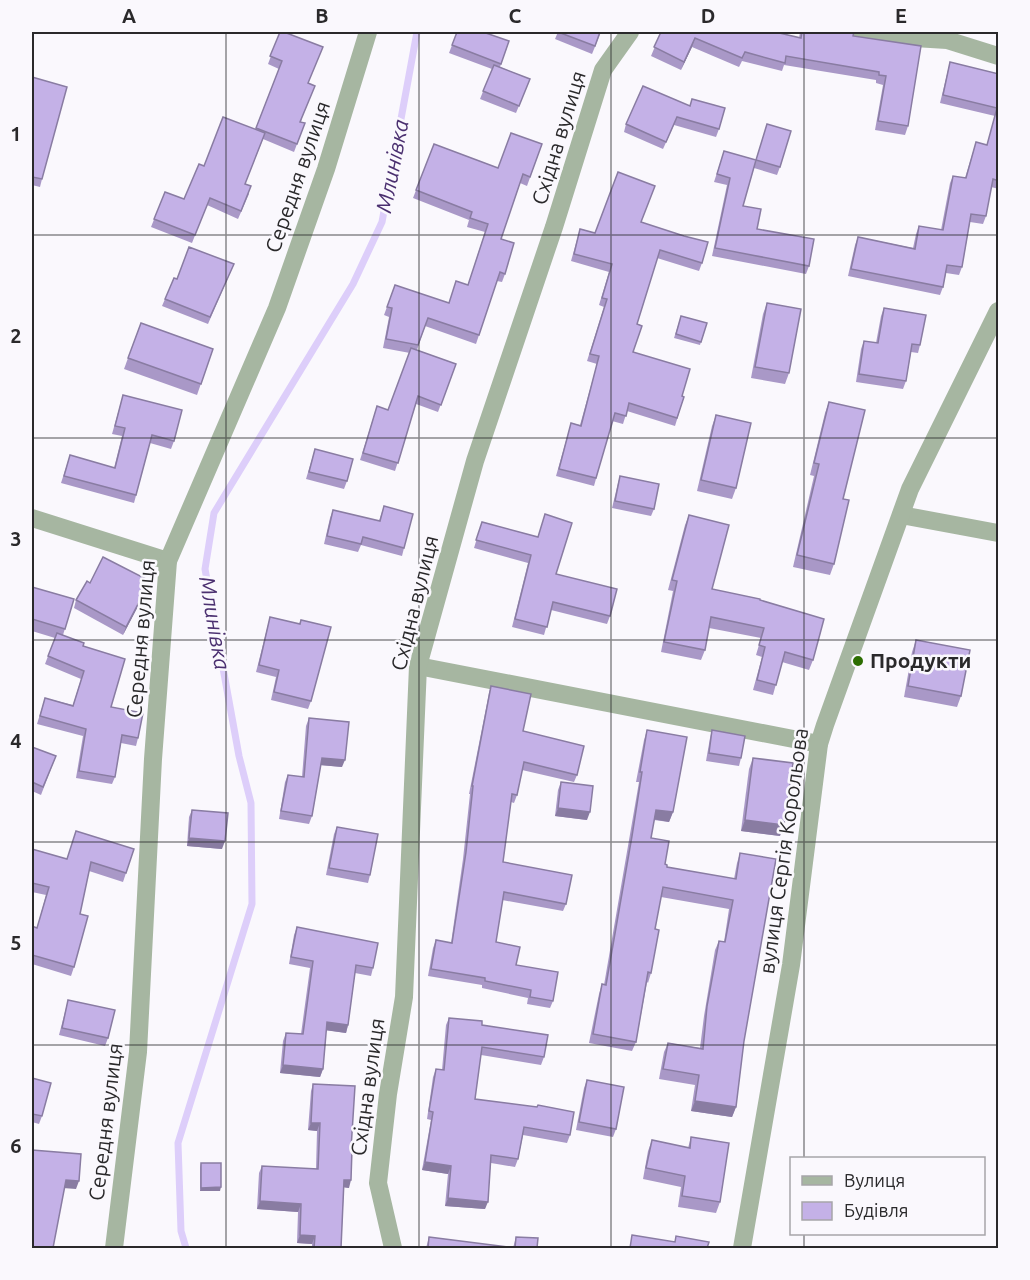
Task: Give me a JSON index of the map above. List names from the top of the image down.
{
  "streets": {
    "street": ["Східна вулиця", "Середня вулиця", "вулиця Сергія Корольова"]
  },
  "water": ["Млинівка"],
  "places": ["Продукти"],
  "legend": ["Вулиця", "Будівля"],
  "grid": {
    "columns": [
      "A",
      "B",
      "C",
      "D",
      "E"
    ],
    "rows": [
      "1",
      "2",
      "3",
      "4",
      "5",
      "6"
    ]
  }
}
